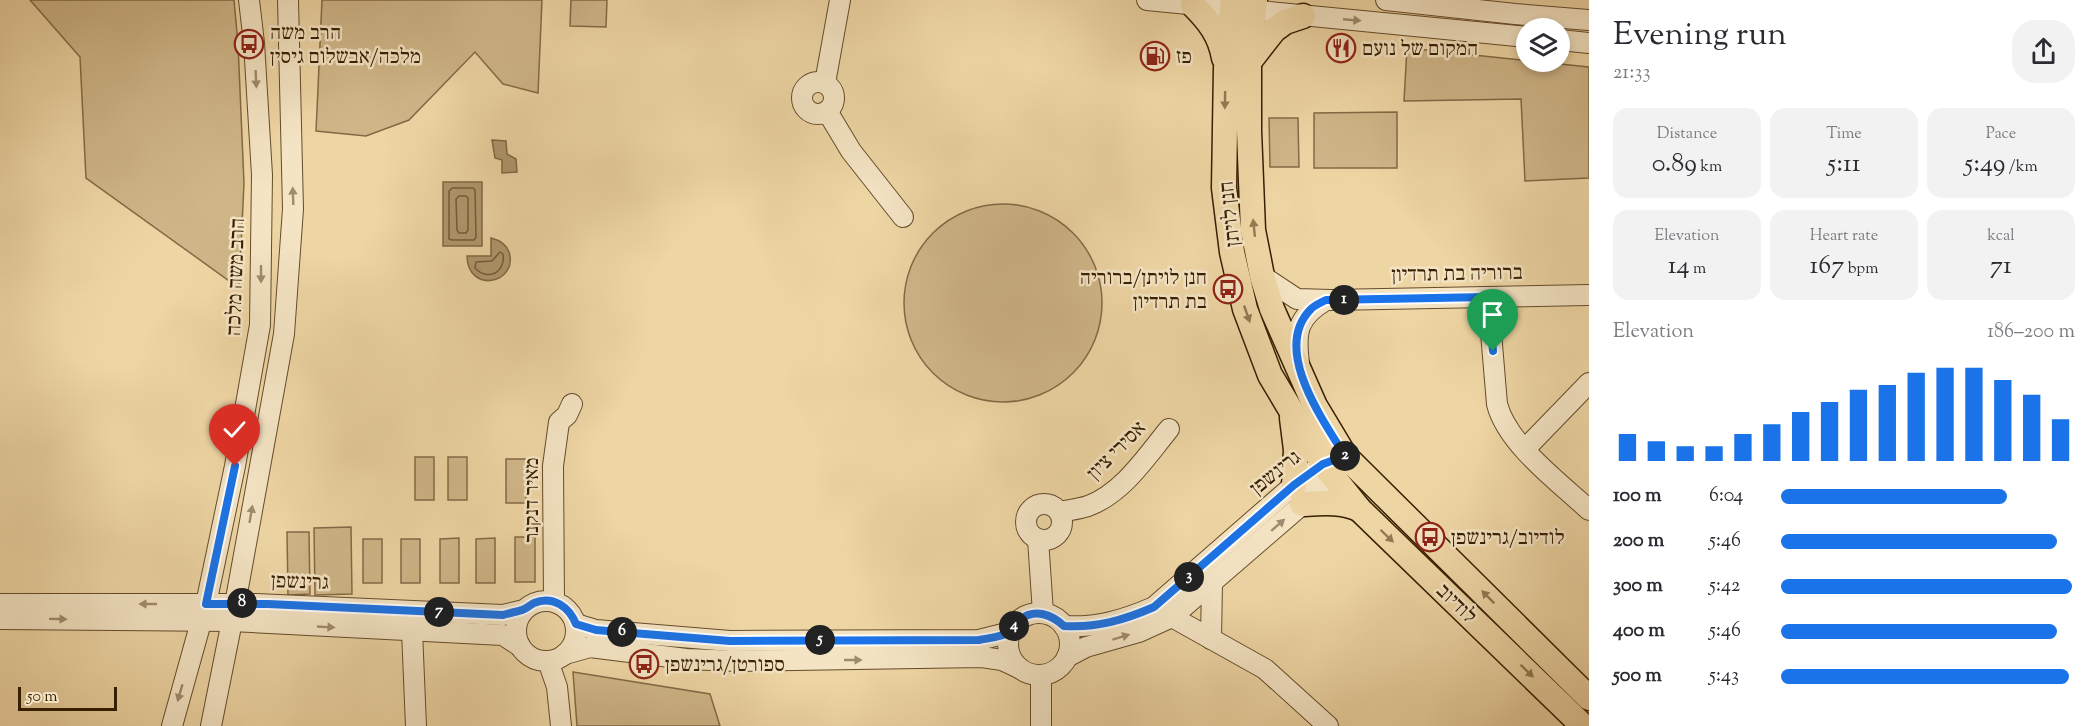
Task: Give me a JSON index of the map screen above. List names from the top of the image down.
{
  "streets": {
    "main road": ["חנן לויתן", "לודיוב"],
    "street": [
      "ברוריה בת תרדיון",
      "הרב משה מלכה",
      "אסירי ציון",
      "גרינשפן",
      "מאיר דנקנר"
    ]
  },
  "crossings": [
    ["חנן לויתן", "ברוריה בת תרדיון"],
    ["חנן לויתן", "גרינשפן"],
    ["חנן לויתן", "לודיוב"],
    ["הרב משה מלכה", "גרינשפן"],
    ["אסירי ציון", "גרינשפן"],
    ["גרינשפן", "מאיר דנקנר"],
    ["גרינשפן", "לודיוב"]
  ],
  "places": {
    "bus stop": [
      "הרב משה מלכה/אבשלום גיסין",
      "חנן לויתן/ברוריה בת תרדיון",
      "לודיוב/גרינשפן",
      "ספורטן/גרינשפן"
    ],
    "restaurant": ["המקום של נועם"],
    "fuel station": ["פז"]
  },
  "scale_bar": "50 m",
  "page": {
    "heading": ["Evening run", "21:33"],
    "stats": [
      ["Distance", "0.89 km"],
      ["Time", "5:11"],
      ["Pace", "5:49 /km"],
      ["Elevation", "14 m"],
      ["Heart rate", "167 bpm"],
      ["kcal", "71"]
    ],
    "pins": [
      "1",
      "2",
      "3",
      "8",
      "7",
      "4",
      "6",
      "5"
    ],
    "chart": ["Elevation", "186–200 m"],
    "list": [
      {
        "name": "100 m",
        "note": "6:04"
      },
      {
        "name": "200 m",
        "note": "5:46"
      },
      {
        "name": "300 m",
        "note": "5:42"
      },
      {
        "name": "400 m",
        "note": "5:46"
      },
      {
        "name": "500 m",
        "note": "5:43"
      }
    ],
    "scale": "50 m"
  }
}
